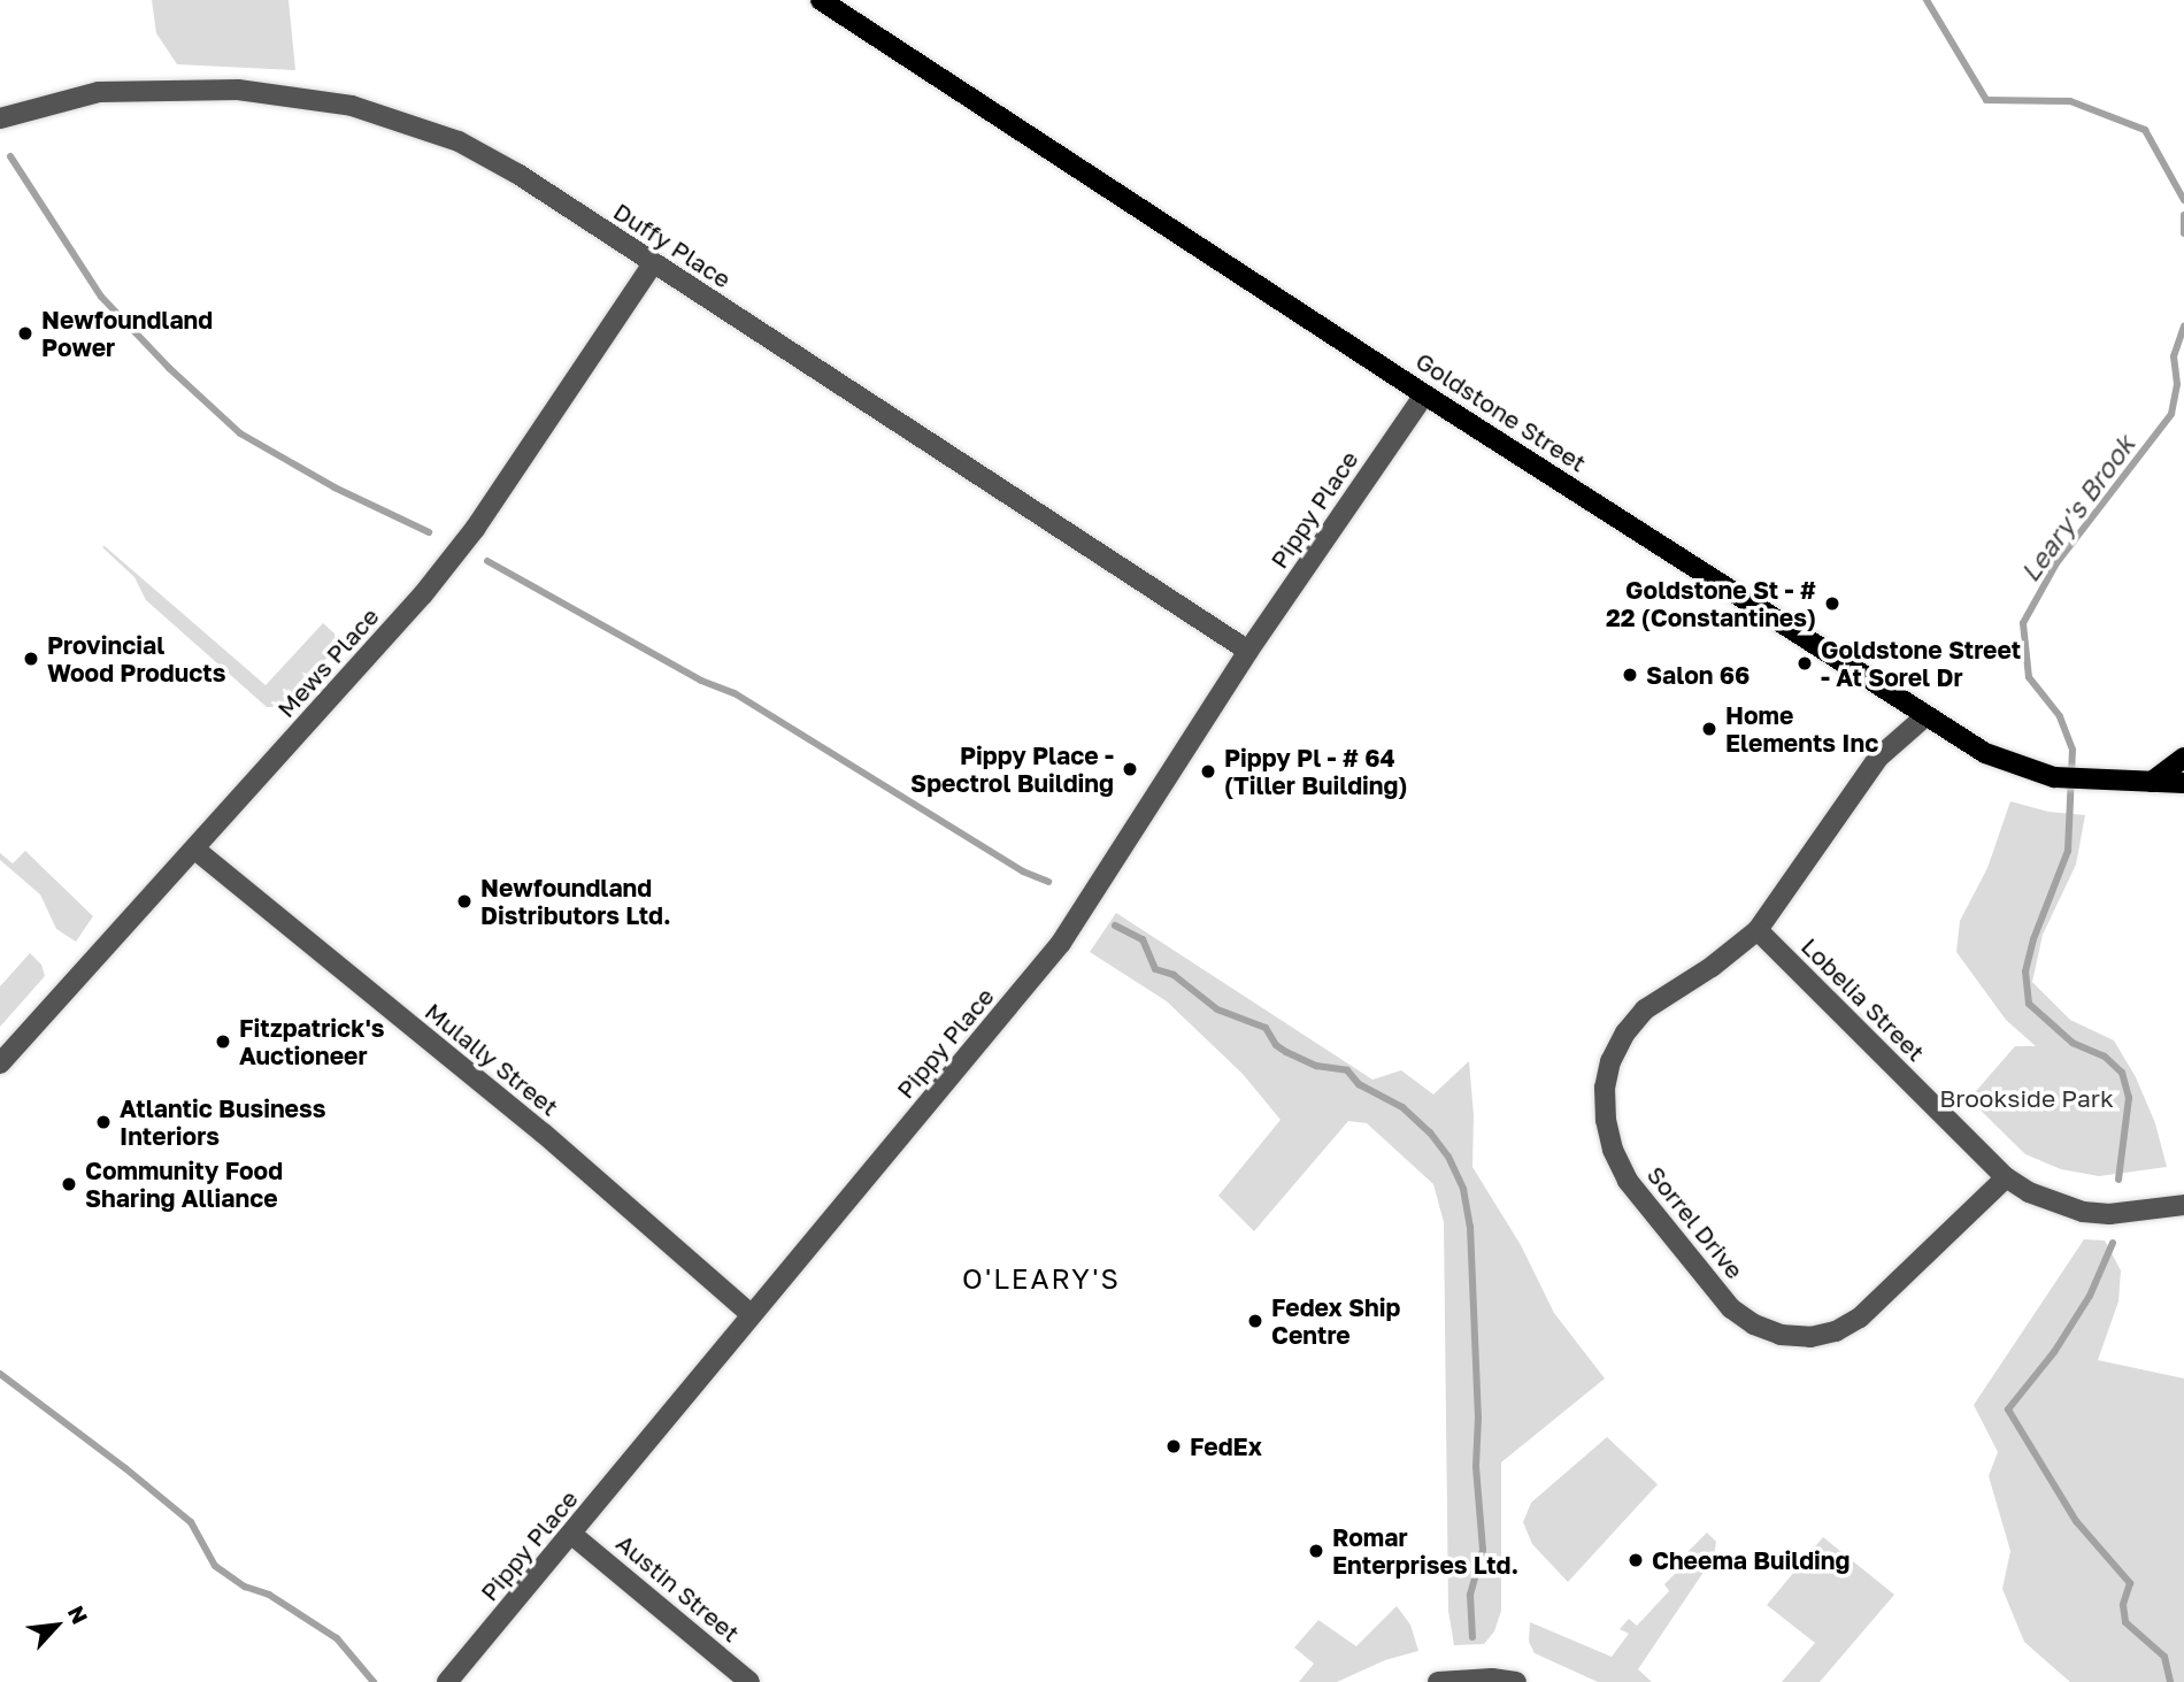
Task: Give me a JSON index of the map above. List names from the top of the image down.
{
  "streets": {
    "main road": ["Goldstone Street"],
    "street": [
      "Duffy Place",
      "Pippy Place",
      "Mews Place",
      "Lobelia Street",
      "Mulally Street",
      "Sorrel Drive",
      "Austin Street"
    ]
  },
  "crossings": [
    ["Duffy Place", "Pippy Place"],
    ["Duffy Place", "Mews Place"],
    ["Goldstone Street", "Pippy Place"],
    ["Goldstone Street", "Sorrel Drive"],
    ["Pippy Place", "Mulally Street"],
    ["Pippy Place", "Austin Street"],
    ["Mews Place", "Mulally Street"],
    ["Lobelia Street", "Sorrel Drive"]
  ],
  "districts": ["O'LEARY'S"],
  "water": ["Leary's Brook"],
  "parks": ["Brookside Park"],
  "places": [
    "Newfoundland Power",
    "Goldstone St - # 22 (Constantines)",
    "Provincial Wood Products",
    "Goldstone Street - At Sorel Dr",
    "Salon 66",
    "Home Elements Inc",
    "Pippy Place - Spectrol Building",
    "Pippy Pl - # 64 (Tiller Building)",
    "Newfoundland Distributors Ltd.",
    "Fitzpatrick's Auctioneer",
    "Atlantic Business Interiors",
    "Community Food Sharing Alliance",
    "Fedex Ship Centre",
    "FedEx",
    "Romar Enterprises Ltd.",
    "Cheema Building"
  ],
  "north": "top right"
}
